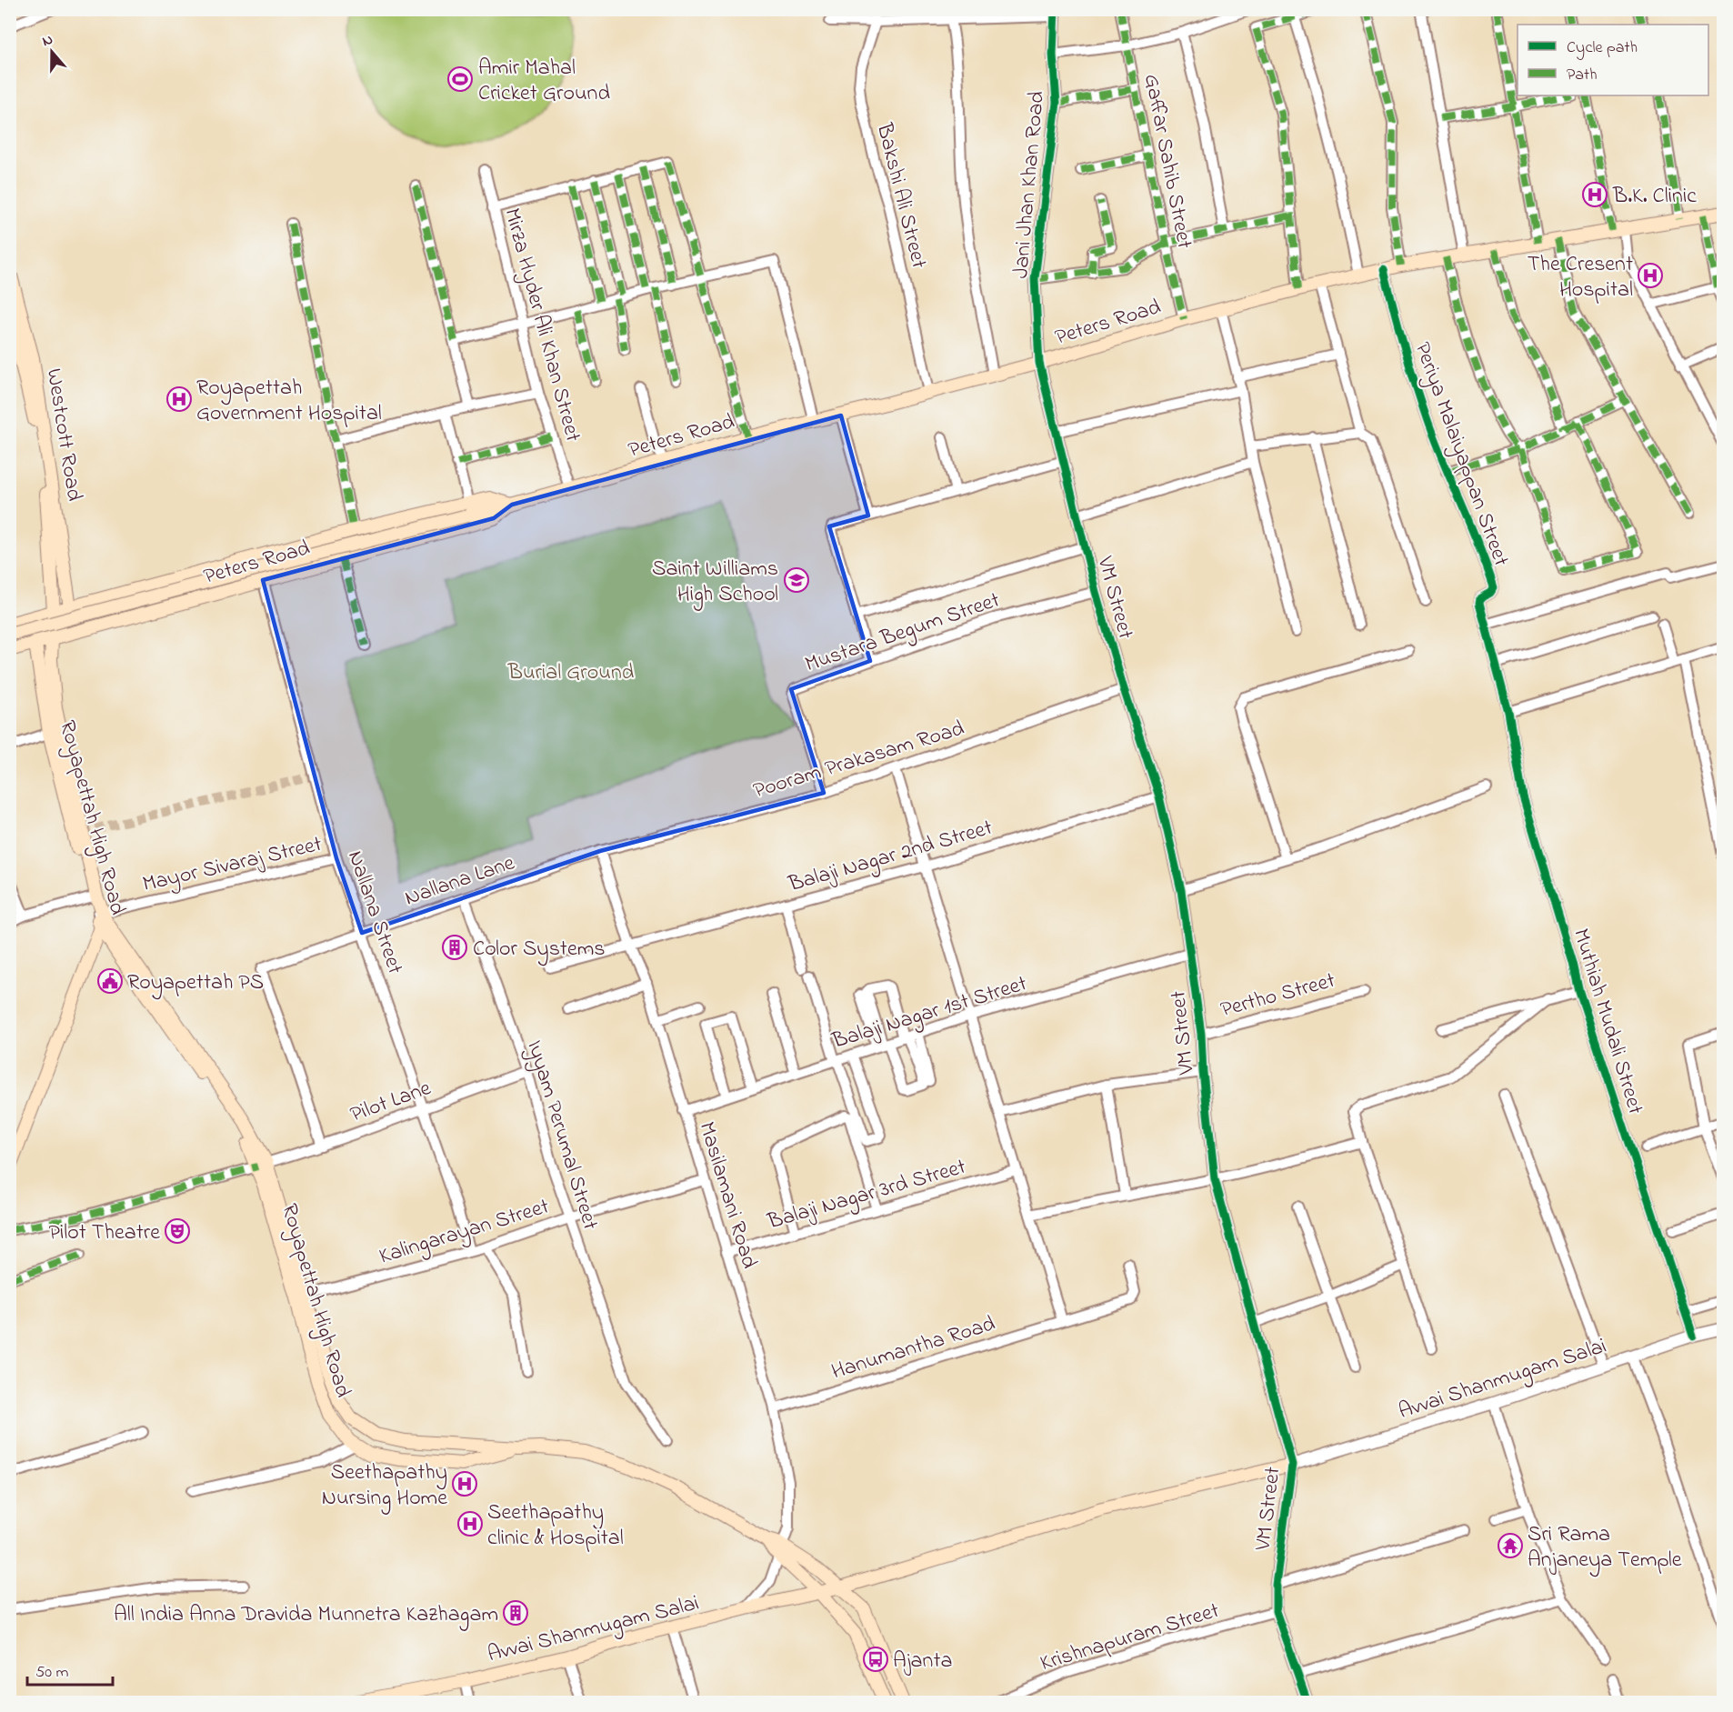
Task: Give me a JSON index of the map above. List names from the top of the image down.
{
  "streets": {
    "main road": [
      "Peters Road",
      "Westcott Road",
      "Royapettah High Road",
      "Avvai Shanmugam Salai"
    ],
    "street": [
      "Gaffar Sahib Street",
      "Jani Jhan Khan Road",
      "Bakshi Ali Street",
      "Mirza Hyder Ali Khan Street",
      "Periya Malaiyappan Street",
      "VM Street",
      "Mustara Begum Street",
      "Pooram Prakasam Road",
      "Balaji Nagar 2nd Street",
      "Mayor Sivaraj Street",
      "Nallana Lane",
      "Nallana Street",
      "Pertho Street",
      "Balaji Nagar 1st Street",
      "Muthiah Mudali Street",
      "Pilot Lane",
      "Iyyam Perumal Street",
      "Balaji Nagar 3rd Street",
      "Masilamani Road",
      "Kalingarayan Street",
      "Hanumantha Road",
      "Krishnapuram Street"
    ]
  },
  "crossings": [
    ["Gaffar Sahib Street", "Peters Road"],
    ["Jani Jhan Khan Road", "Peters Road"],
    ["Jani Jhan Khan Road", "VM Street"],
    ["Bakshi Ali Street", "Peters Road"],
    ["Peters Road", "Mirza Hyder Ali Khan Street"],
    ["Peters Road", "Westcott Road"],
    ["Peters Road", "Periya Malaiyappan Street"],
    ["Peters Road", "VM Street"],
    ["Peters Road", "Royapettah High Road"],
    ["Peters Road", "Nallana Street"],
    ["Westcott Road", "Royapettah High Road"],
    ["Periya Malaiyappan Street", "Muthiah Mudali Street"],
    ["VM Street", "Mustara Begum Street"],
    ["VM Street", "Pooram Prakasam Road"],
    ["VM Street", "Balaji Nagar 2nd Street"],
    ["VM Street", "Pertho Street"],
    ["VM Street", "Balaji Nagar 1st Street"],
    ["VM Street", "Avvai Shanmugam Salai"],
    ["VM Street", "Krishnapuram Street"],
    ["Mustara Begum Street", "Pooram Prakasam Road"],
    ["Pooram Prakasam Road", "Nallana Lane"],
    ["Pooram Prakasam Road", "Masilamani Road"],
    ["Royapettah High Road", "Mayor Sivaraj Street"],
    ["Royapettah High Road", "Pilot Lane"],
    ["Royapettah High Road", "Kalingarayan Street"],
    ["Balaji Nagar 2nd Street", "Masilamani Road"],
    ["Mayor Sivaraj Street", "Nallana Street"],
    ["Nallana Lane", "Nallana Street"],
    ["Nallana Lane", "Pilot Lane"],
    ["Nallana Lane", "Iyyam Perumal Street"],
    ["Nallana Lane", "Masilamani Road"],
    ["Nallana Street", "Pilot Lane"],
    ["Nallana Street", "Kalingarayan Street"],
    ["Balaji Nagar 1st Street", "Masilamani Road"],
    ["Muthiah Mudali Street", "Avvai Shanmugam Salai"],
    ["Pilot Lane", "Iyyam Perumal Street"],
    ["Iyyam Perumal Street", "Kalingarayan Street"],
    ["Balaji Nagar 3rd Street", "Masilamani Road"],
    ["Masilamani Road", "Kalingarayan Street"],
    ["Masilamani Road", "Hanumantha Road"],
    ["Masilamani Road", "Avvai Shanmugam Salai"]
  ],
  "parks": ["Burial Ground"],
  "places": {
    "sports": ["Amir Mahal Cricket Ground"],
    "hospital": [
      "B.K. Clinic",
      "The Cresent Hospital",
      "Royapettah Government Hospital",
      "Seethapathy Nursing Home",
      "Seethapathy clinic & Hospital"
    ],
    "school or university": ["Saint Williams High School"],
    "building": ["Color Systems", "All India Anna Dravida Munnetra Kazhagam"],
    "public building": ["Royapettah PS"],
    "theatre": ["Pilot Theatre"],
    "temple": ["Sri Rama Anjaneya Temple"],
    "bus stop": ["Ajanta"]
  },
  "legend": ["Cycle path", "Path"],
  "scale_bar": "50 m",
  "north": "top"
}
